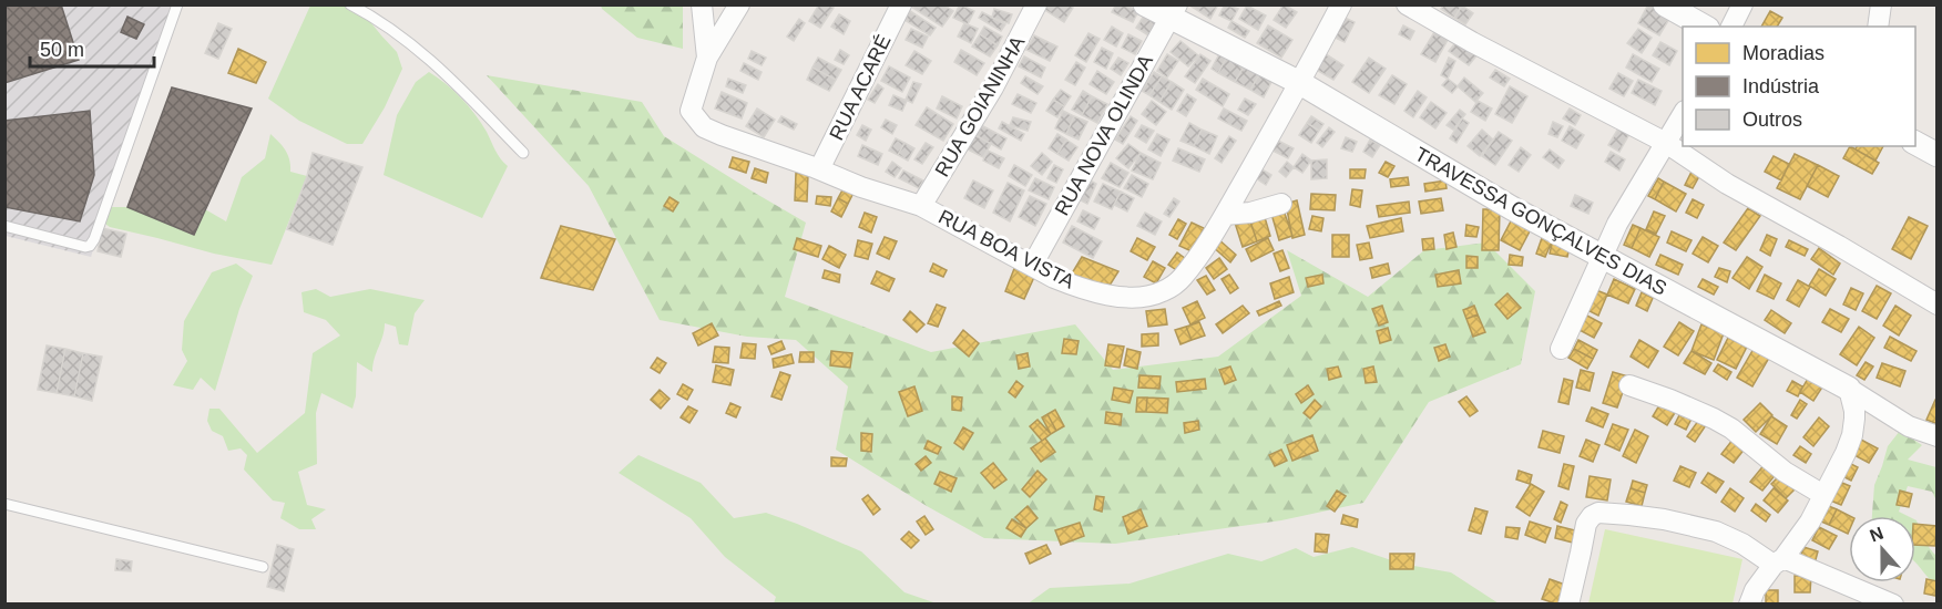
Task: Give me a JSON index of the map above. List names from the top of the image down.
{
  "streets": {
    "street": [
      "RUA ACARÉ",
      "RUA GOIANINHA",
      "RUA NOVA OLINDA",
      "TRAVESSA GONÇALVES DIAS",
      "RUA BOA VISTA"
    ]
  },
  "crossings": [
    ["RUA ACARÉ", "RUA BOA VISTA"],
    ["RUA GOIANINHA", "RUA BOA VISTA"],
    ["RUA NOVA OLINDA", "TRAVESSA GONÇALVES DIAS"],
    ["RUA NOVA OLINDA", "RUA BOA VISTA"],
    ["TRAVESSA GONÇALVES DIAS", "RUA BOA VISTA"]
  ],
  "legend": ["Moradias", "Indústria", "Outros"],
  "scale_bar": "50 m",
  "north": "top"
}
